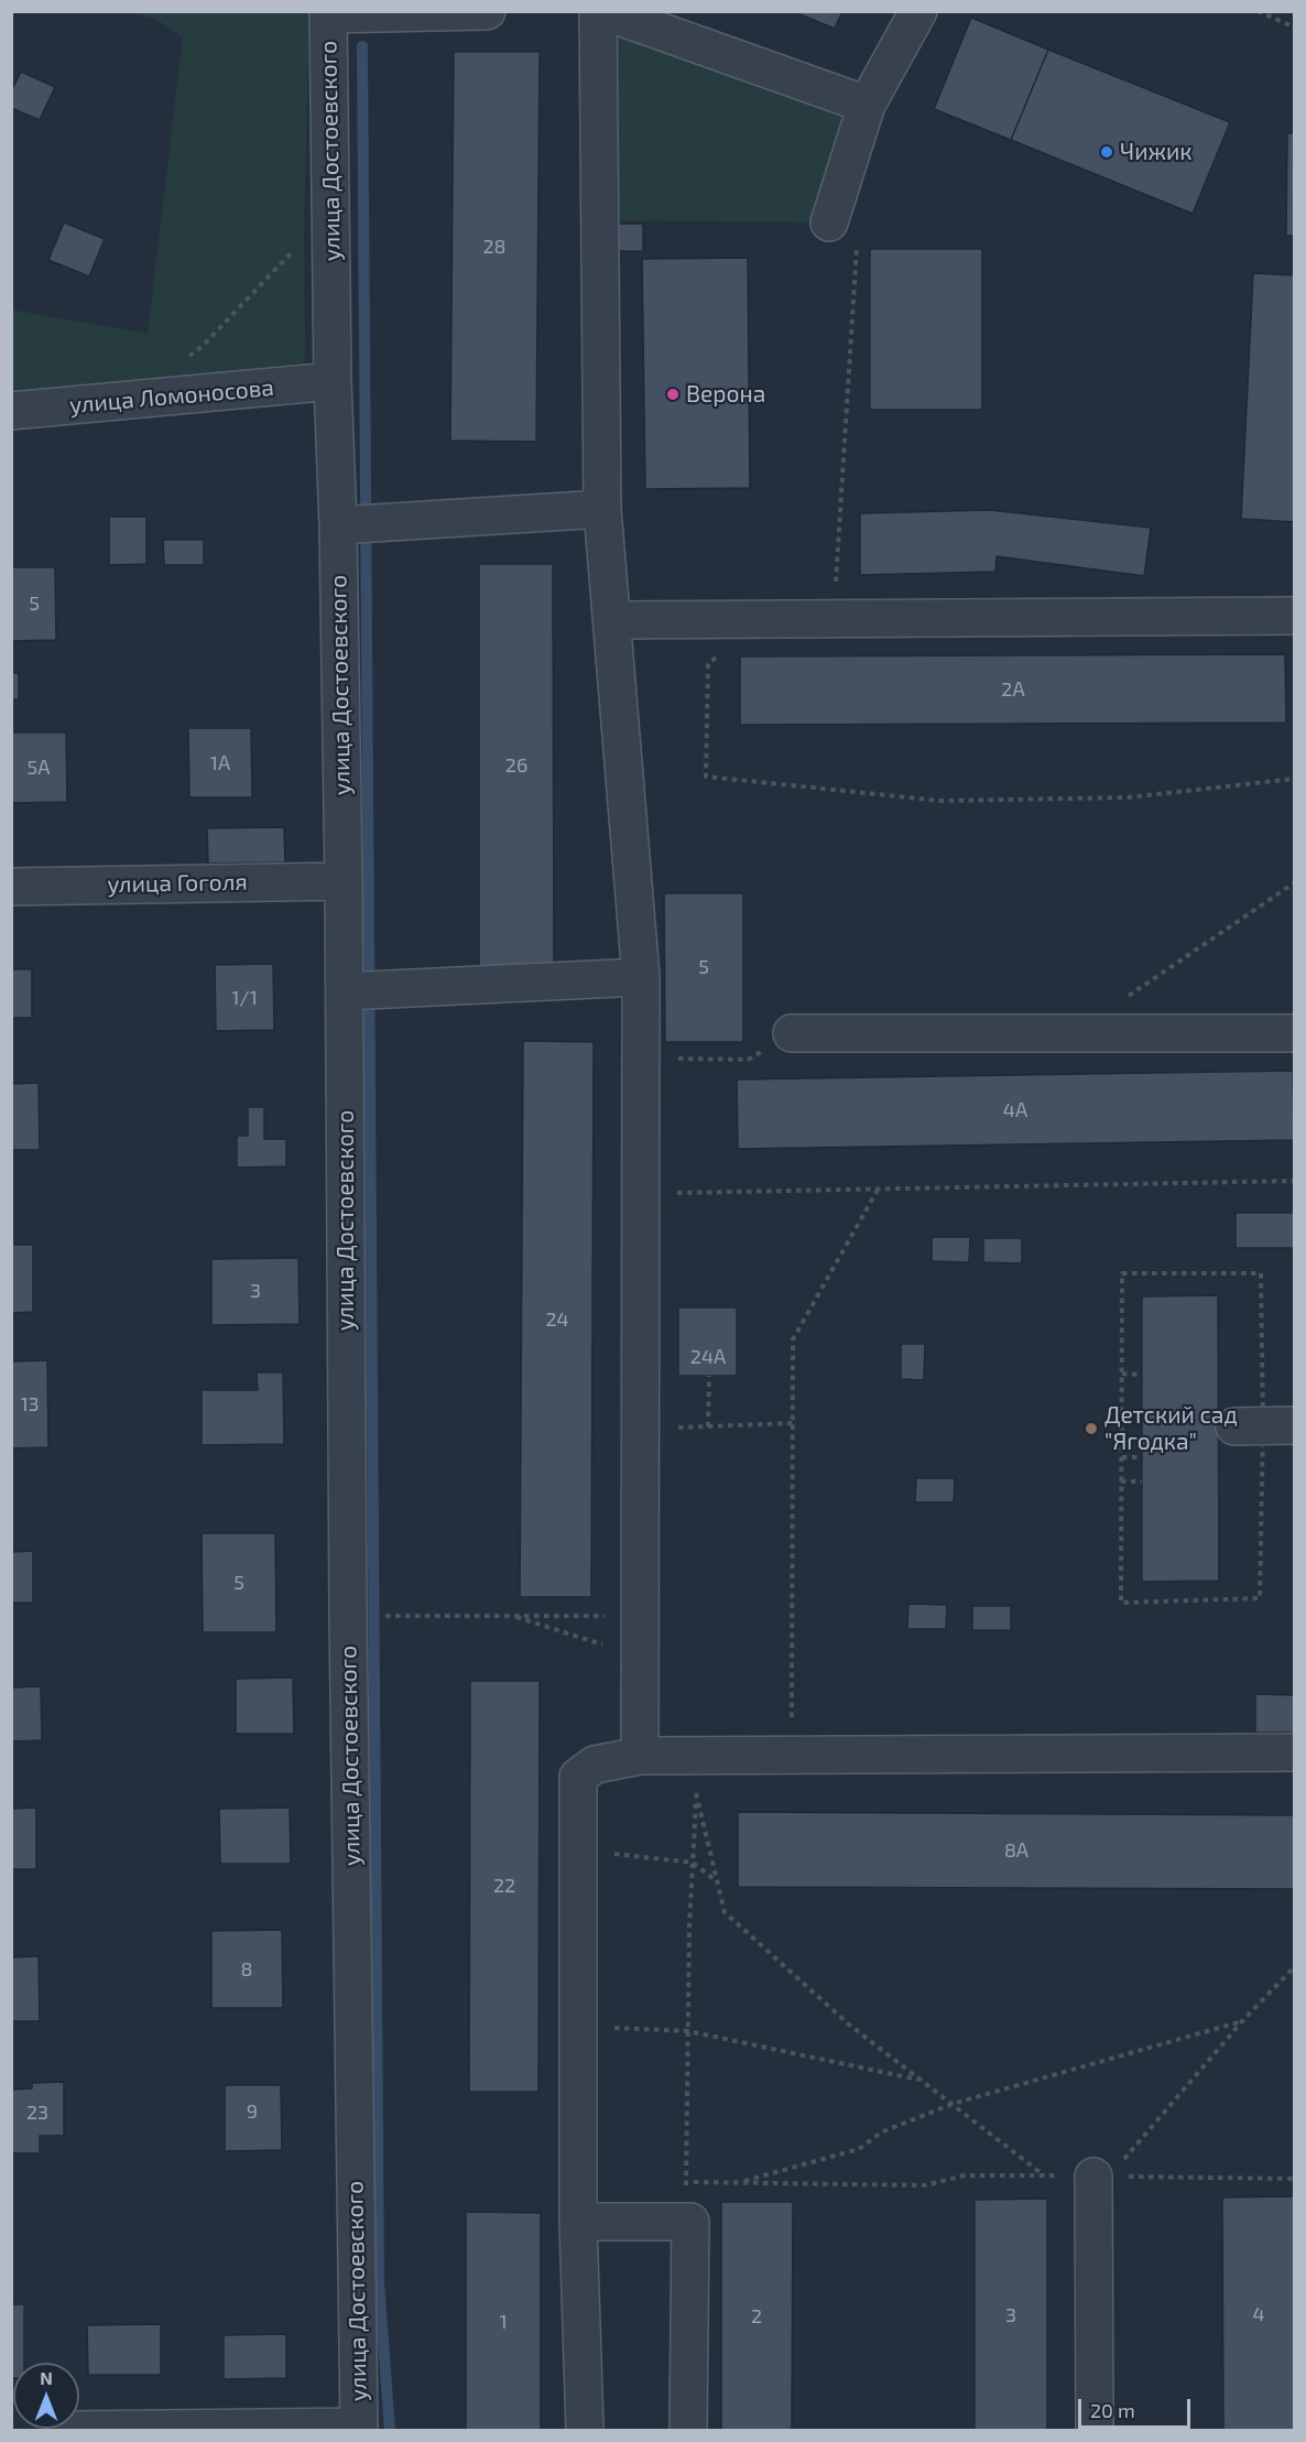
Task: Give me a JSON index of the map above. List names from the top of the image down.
{
  "streets": {
    "street": ["улица Достоевского", "улица Ломоносова", "улица Гоголя"]
  },
  "crossings": [
    ["улица Достоевского", "улица Ломоносова"],
    ["улица Достоевского", "улица Гоголя"]
  ],
  "places": ["Чижик", "Верона", "Детский сад \"Ягодка\""],
  "house_numbers": [
    "28",
    "5",
    "2А",
    "1А",
    "26",
    "5А",
    "5",
    "1/1",
    "4А",
    "3",
    "24",
    "24А",
    "13",
    "5",
    "8А",
    "22",
    "8",
    "9",
    "23",
    "4",
    "3",
    "2",
    "1"
  ],
  "scale_bar": "20 m",
  "north": "top"
}
